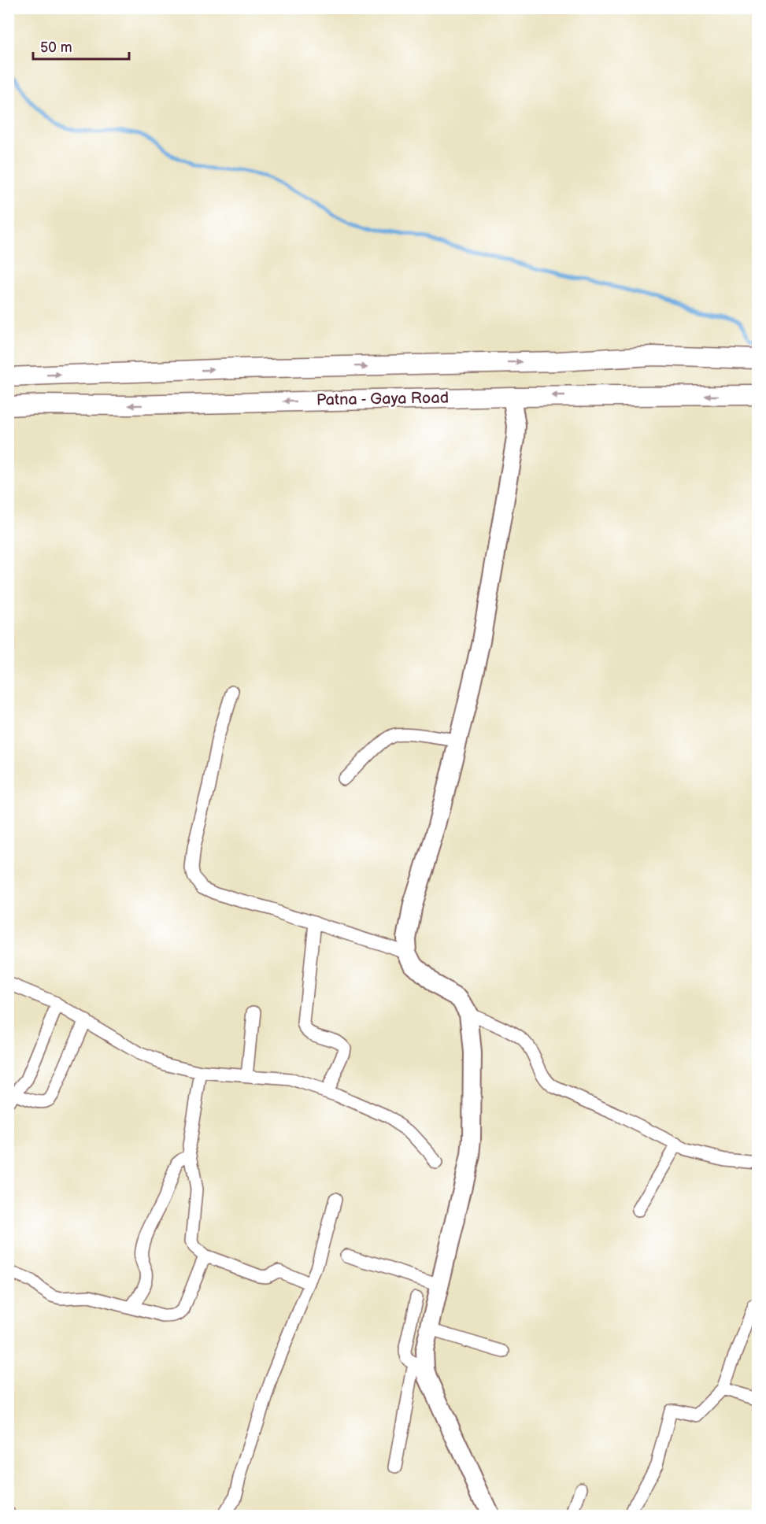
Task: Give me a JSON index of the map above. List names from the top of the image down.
{
  "streets": {
    "main road": ["Patna - Gaya Road"]
  },
  "scale_bar": "50 m"
}
